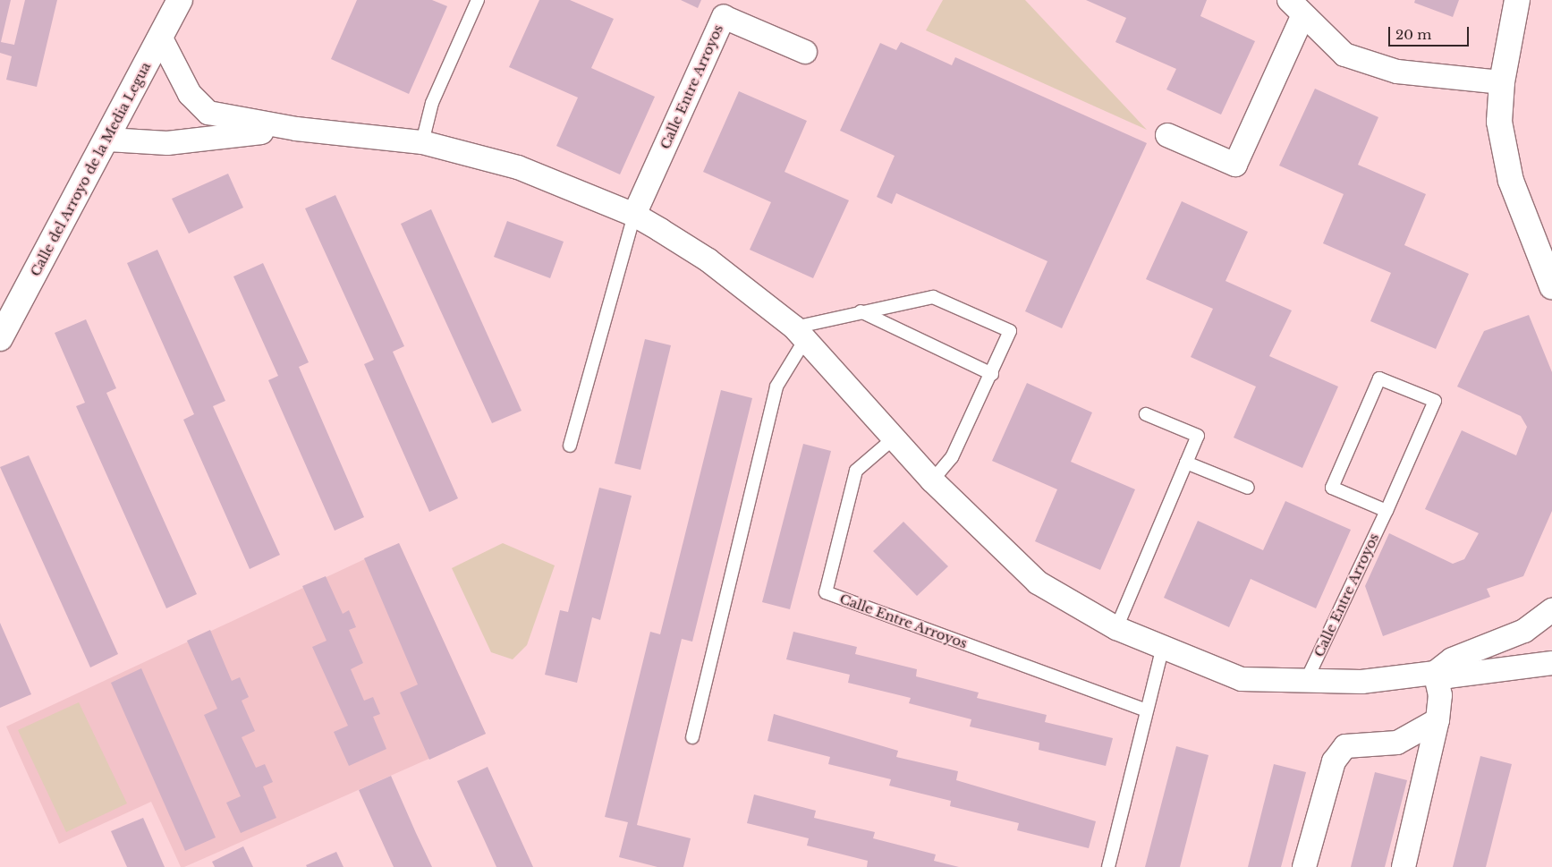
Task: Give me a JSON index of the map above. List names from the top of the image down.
{
  "streets": {
    "street": ["Calle Entre Arroyos", "Calle del Arroyo de la Media Legua"]
  },
  "scale_bar": "20 m"
}
